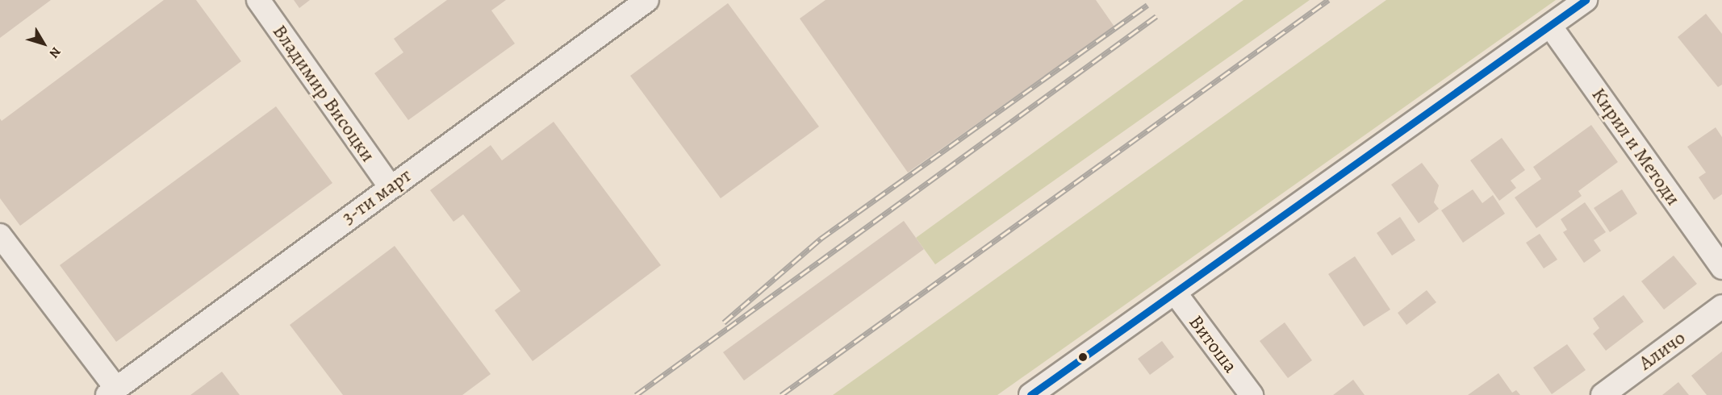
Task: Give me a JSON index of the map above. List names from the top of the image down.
{
  "streets": {
    "street": [
      "Владимир Висоцки",
      "Кирил и Методи",
      "3-ти март",
      "Витоша",
      "Аличо"
    ]
  },
  "crossings": [
    ["Владимир Висоцки", "3-ти март"]
  ],
  "north": "bottom right"
}
